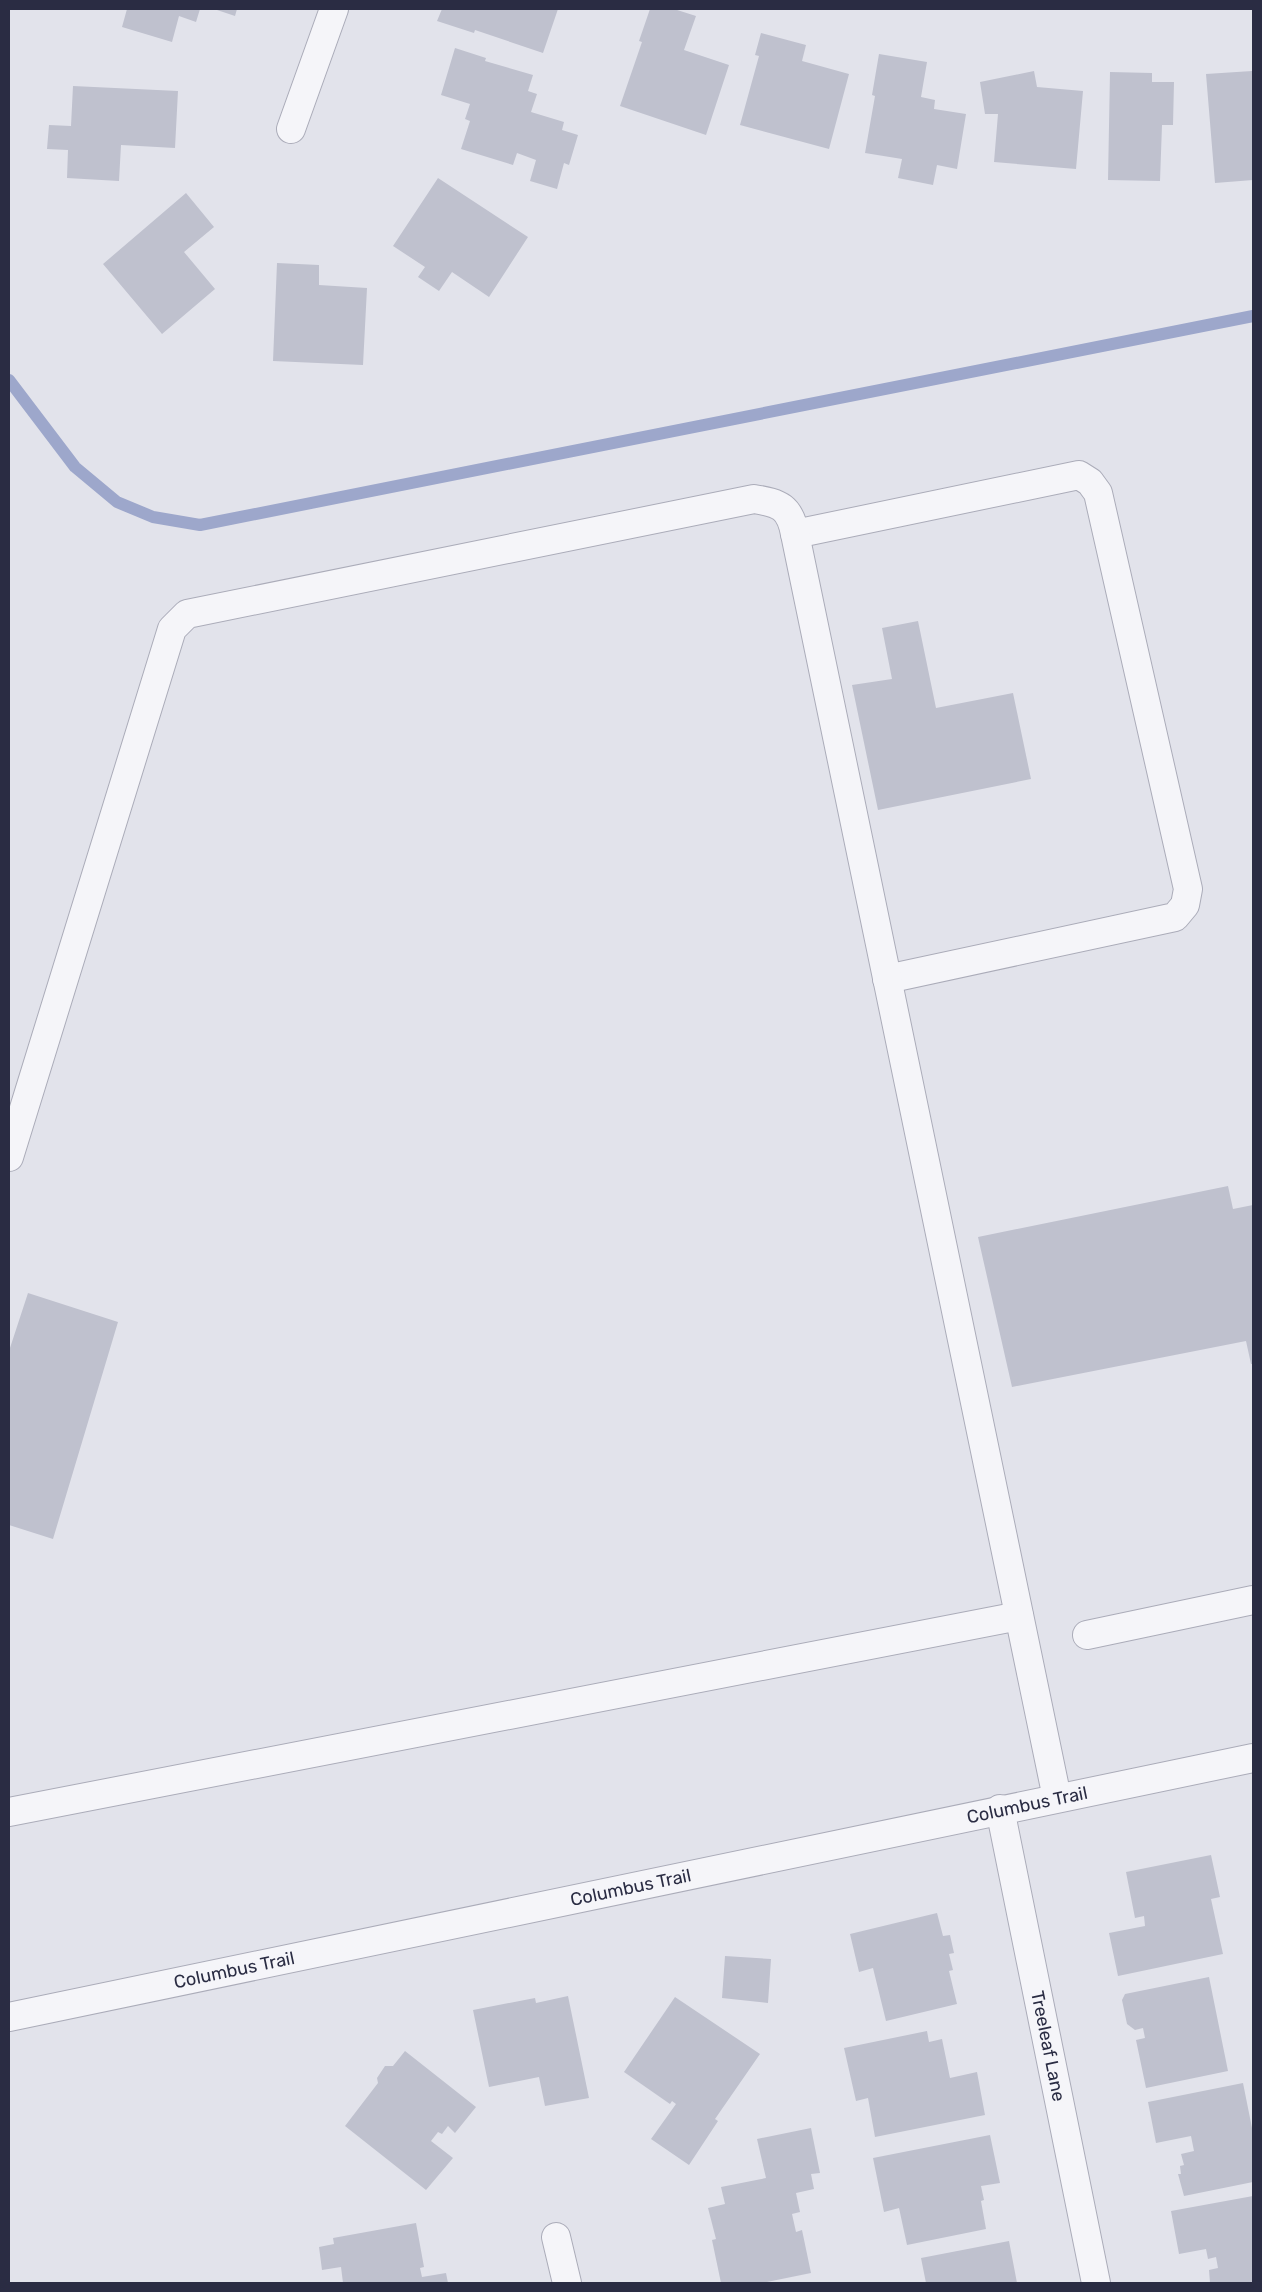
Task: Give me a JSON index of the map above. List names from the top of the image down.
{
  "streets": {
    "street": ["Columbus Trail", "Treeleaf Lane"]
  },
  "crossings": [
    ["Columbus Trail", "Treeleaf Lane"]
  ]
}
